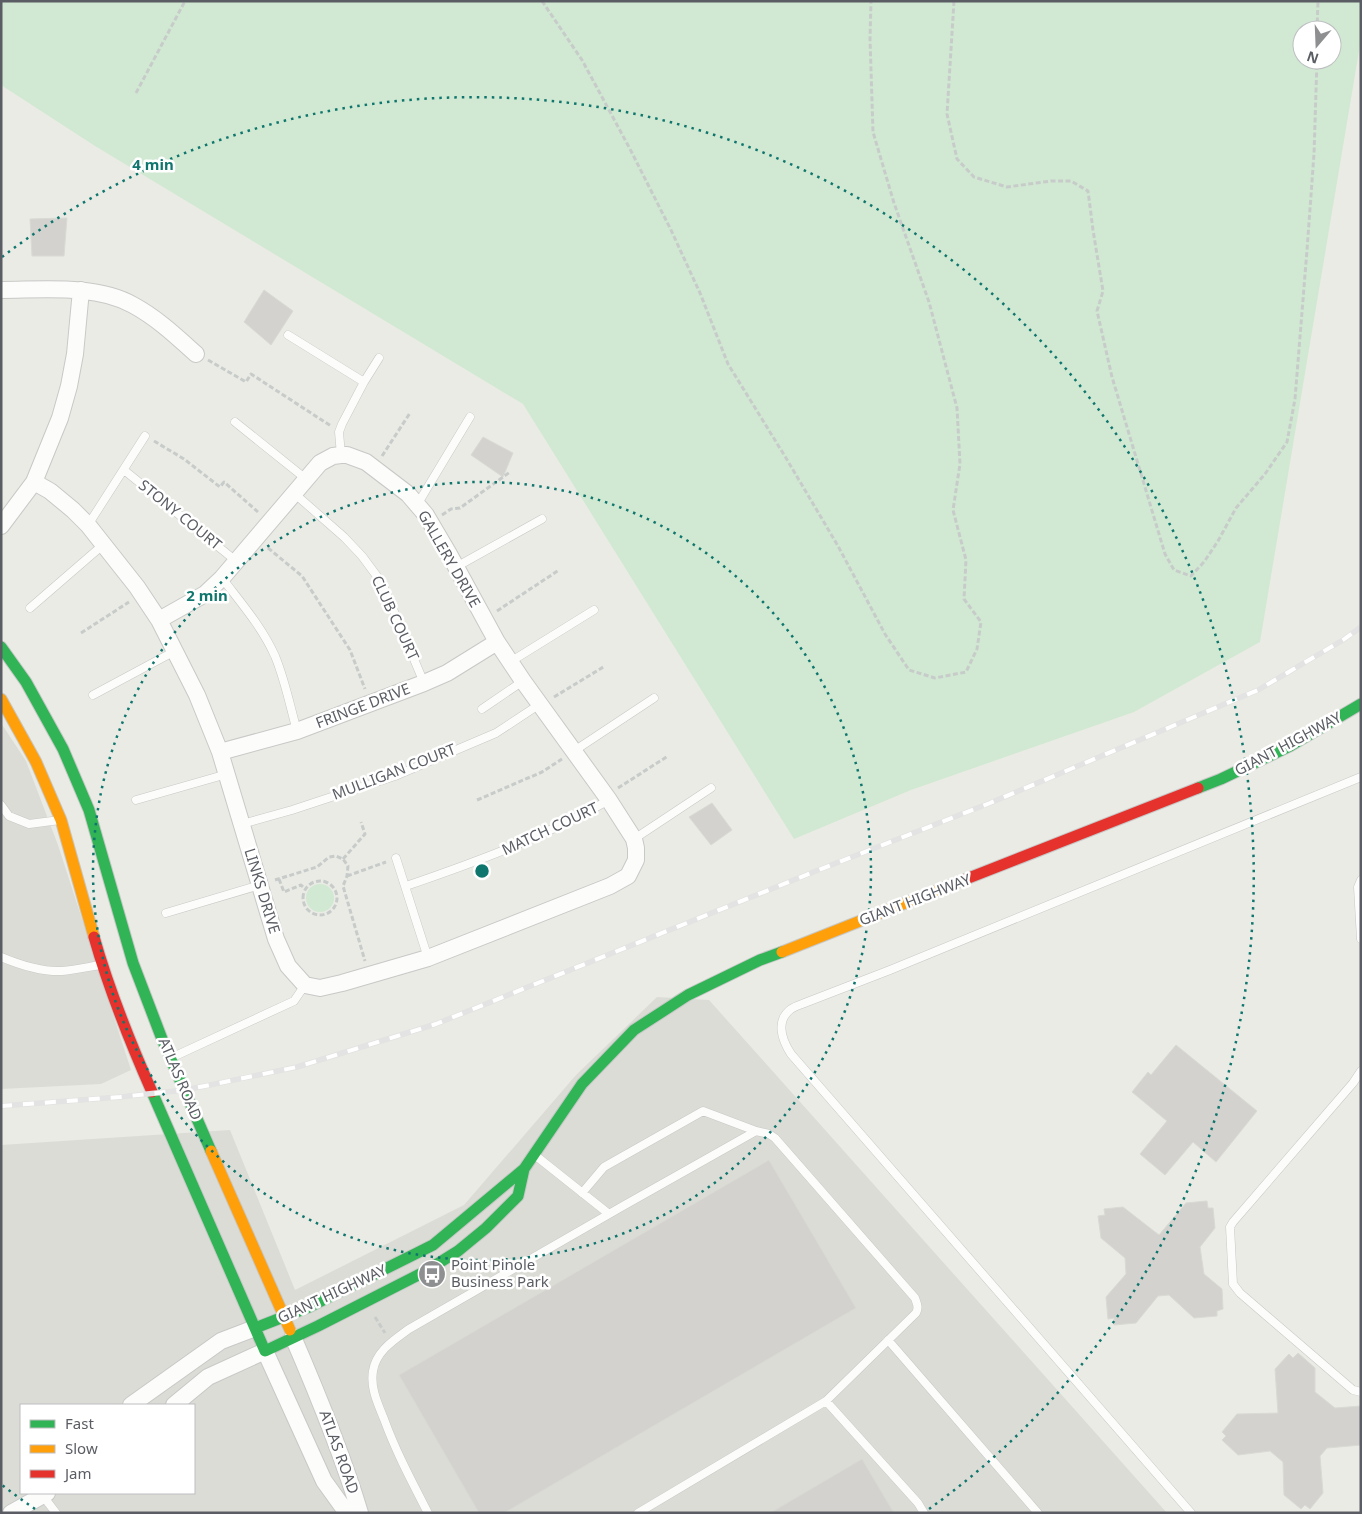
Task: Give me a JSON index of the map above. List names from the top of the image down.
{
  "streets": {
    "street": [
      "GALLERY DRIVE",
      "FRINGE DRIVE",
      "GIANT HIGHWAY",
      "LINKS DRIVE",
      "ATLAS ROAD"
    ],
    "lane": [
      "STONY COURT",
      "CLUB COURT",
      "MULLIGAN COURT",
      "MATCH COURT"
    ]
  },
  "crossings": [
    ["GALLERY DRIVE", "FRINGE DRIVE"],
    ["GALLERY DRIVE", "MULLIGAN COURT"],
    ["GALLERY DRIVE", "MATCH COURT"],
    ["CLUB COURT", "FRINGE DRIVE"],
    ["FRINGE DRIVE", "LINKS DRIVE"],
    ["GIANT HIGHWAY", "ATLAS ROAD"],
    ["MULLIGAN COURT", "LINKS DRIVE"]
  ],
  "places": {
    "bus stop": ["Point Pinole Business Park"]
  },
  "legend": ["Fast", "Slow", "Jam"],
  "north": "bottom",
  "rings": ["4 min", "2 min"]
}
